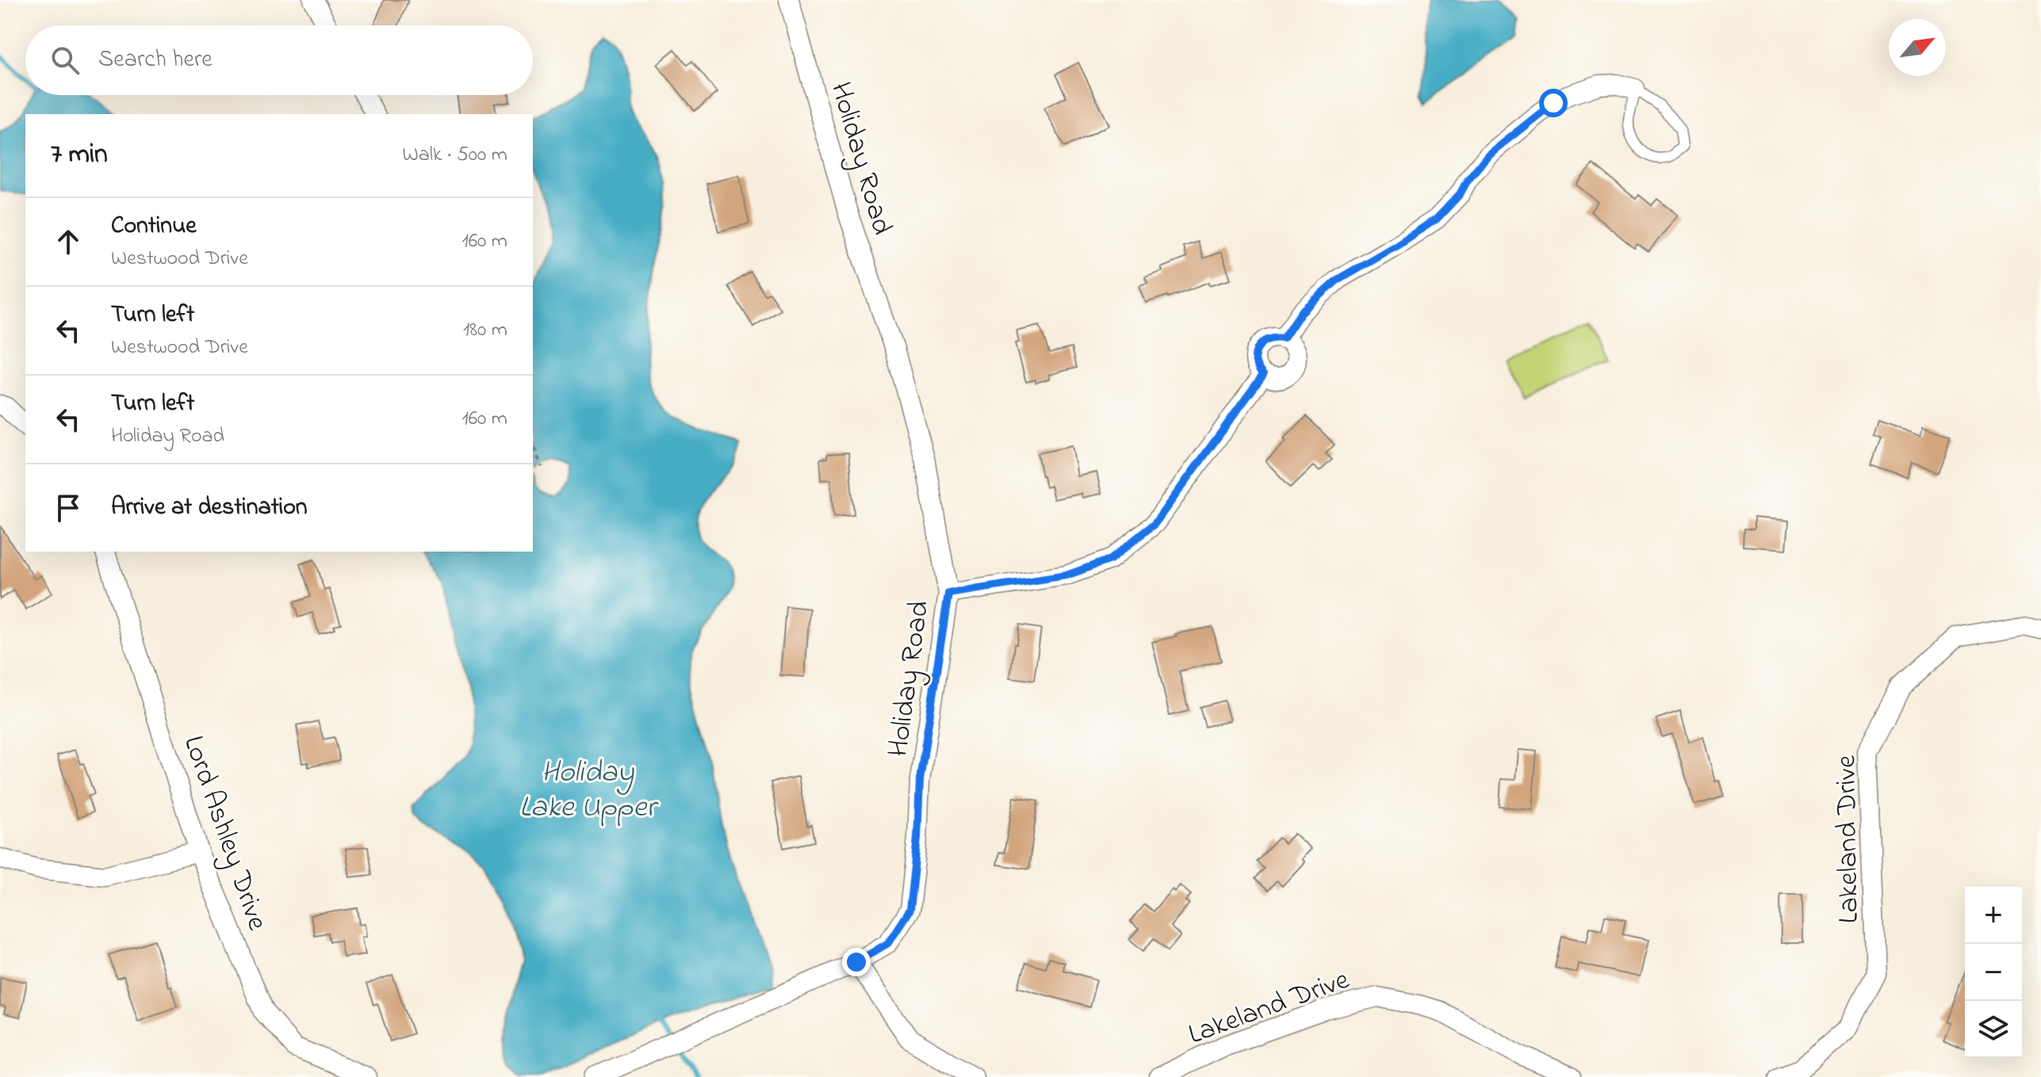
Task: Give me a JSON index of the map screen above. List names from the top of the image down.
{
  "streets": {
    "street": ["Holiday Road", "Lord Ashley Drive", "Lakeland Drive"]
  },
  "water": ["Holiday Lake Upper"],
  "north": "top right",
  "page": {
    "search": "Search here",
    "heading": ["7 min", "Walk · 500 m"],
    "list": [
      ["Continue", "Westwood Drive", "160 m"],
      ["Turn left", "Westwood Drive", "180 m"],
      ["Turn left", "Holiday Road", "160 m"],
      "Arrive at destination"
    ],
    "map_buttons": ["+", "−"]
  }
}
